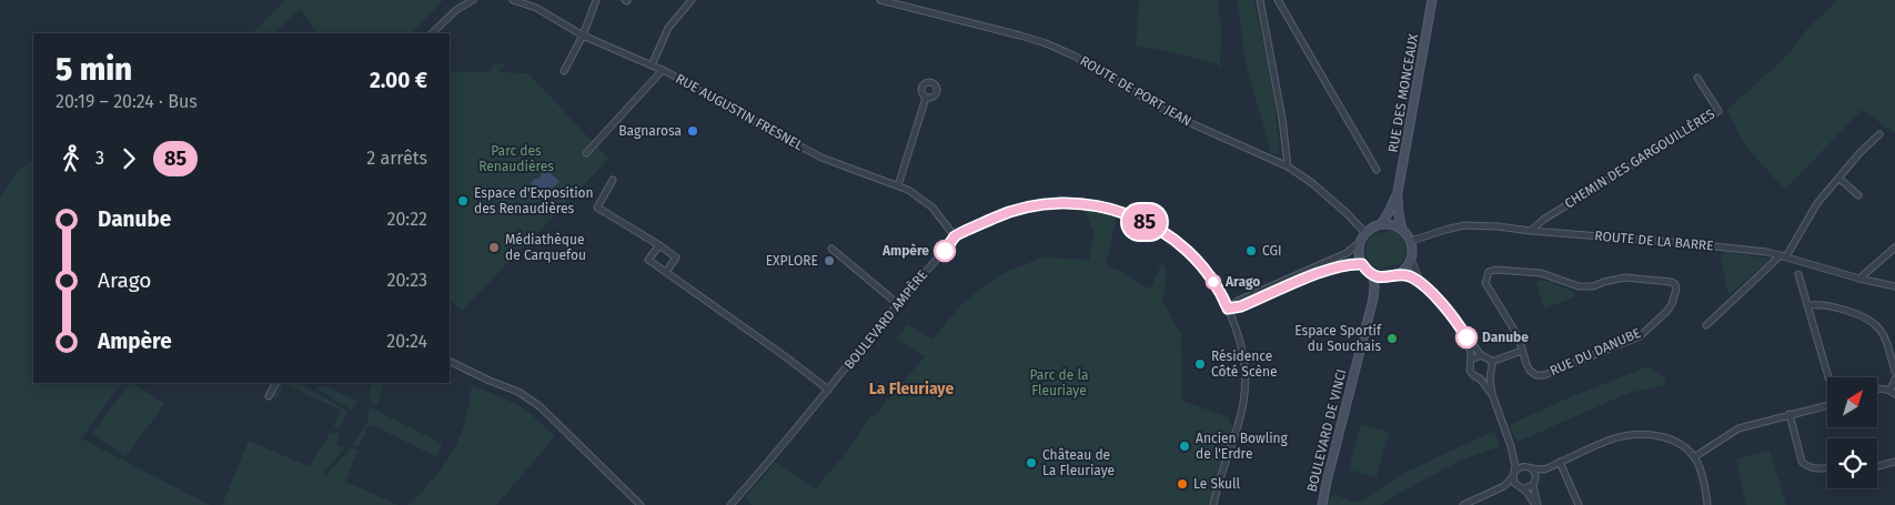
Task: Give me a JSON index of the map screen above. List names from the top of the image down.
{
  "streets": {
    "main road": ["RUE DES MONCEAUX", "BOULEVARD DE VINCI"],
    "street": [
      "ROUTE DE PORT JEAN",
      "RUE AUGUSTIN FRESNEL",
      "CHEMIN DES GARGOUILLÈRES",
      "ROUTE DE LA BARRE",
      "BOULEVARD AMPÈRE",
      "RUE DU DANUBE"
    ]
  },
  "crossings": [
    ["ROUTE DE PORT JEAN", "RUE DES MONCEAUX"],
    ["ROUTE DE PORT JEAN", "ROUTE DE LA BARRE"],
    ["ROUTE DE PORT JEAN", "BOULEVARD DE VINCI"],
    ["RUE DES MONCEAUX", "ROUTE DE LA BARRE"],
    ["RUE DES MONCEAUX", "BOULEVARD DE VINCI"],
    ["RUE AUGUSTIN FRESNEL", "BOULEVARD AMPÈRE"],
    ["CHEMIN DES GARGOUILLÈRES", "ROUTE DE LA BARRE"],
    ["ROUTE DE LA BARRE", "BOULEVARD DE VINCI"]
  ],
  "districts": ["La Fleuriaye"],
  "parks": ["Parc des Renaudières", "Parc de la Fleuriaye"],
  "places": [
    "Bagnarosa",
    "Espace d'Exposition des Renaudières",
    "Médiathèque de Carquefou",
    "Ampère",
    "CGI",
    "EXPLORE",
    "Arago",
    "Danube",
    "Espace Sportif du Souchais",
    "Résidence Côté Scène",
    "Ancien Bowling de l'Erdre",
    "Château de La Fleuriaye",
    "Le Skull"
  ],
  "lines": ["bus line 85"],
  "north": "top right",
  "page": {
    "on_map": "85",
    "heading": ["5 min", "20:19 – 20:24 · Bus", "2.00 €"],
    "legs": ["3", "85", "2 arrêts"],
    "list": [
      {
        "name": "Danube",
        "value": "20:22"
      },
      {
        "name": "Arago",
        "value": "20:23"
      },
      {
        "name": "Ampère",
        "value": "20:24"
      }
    ]
  }
}
